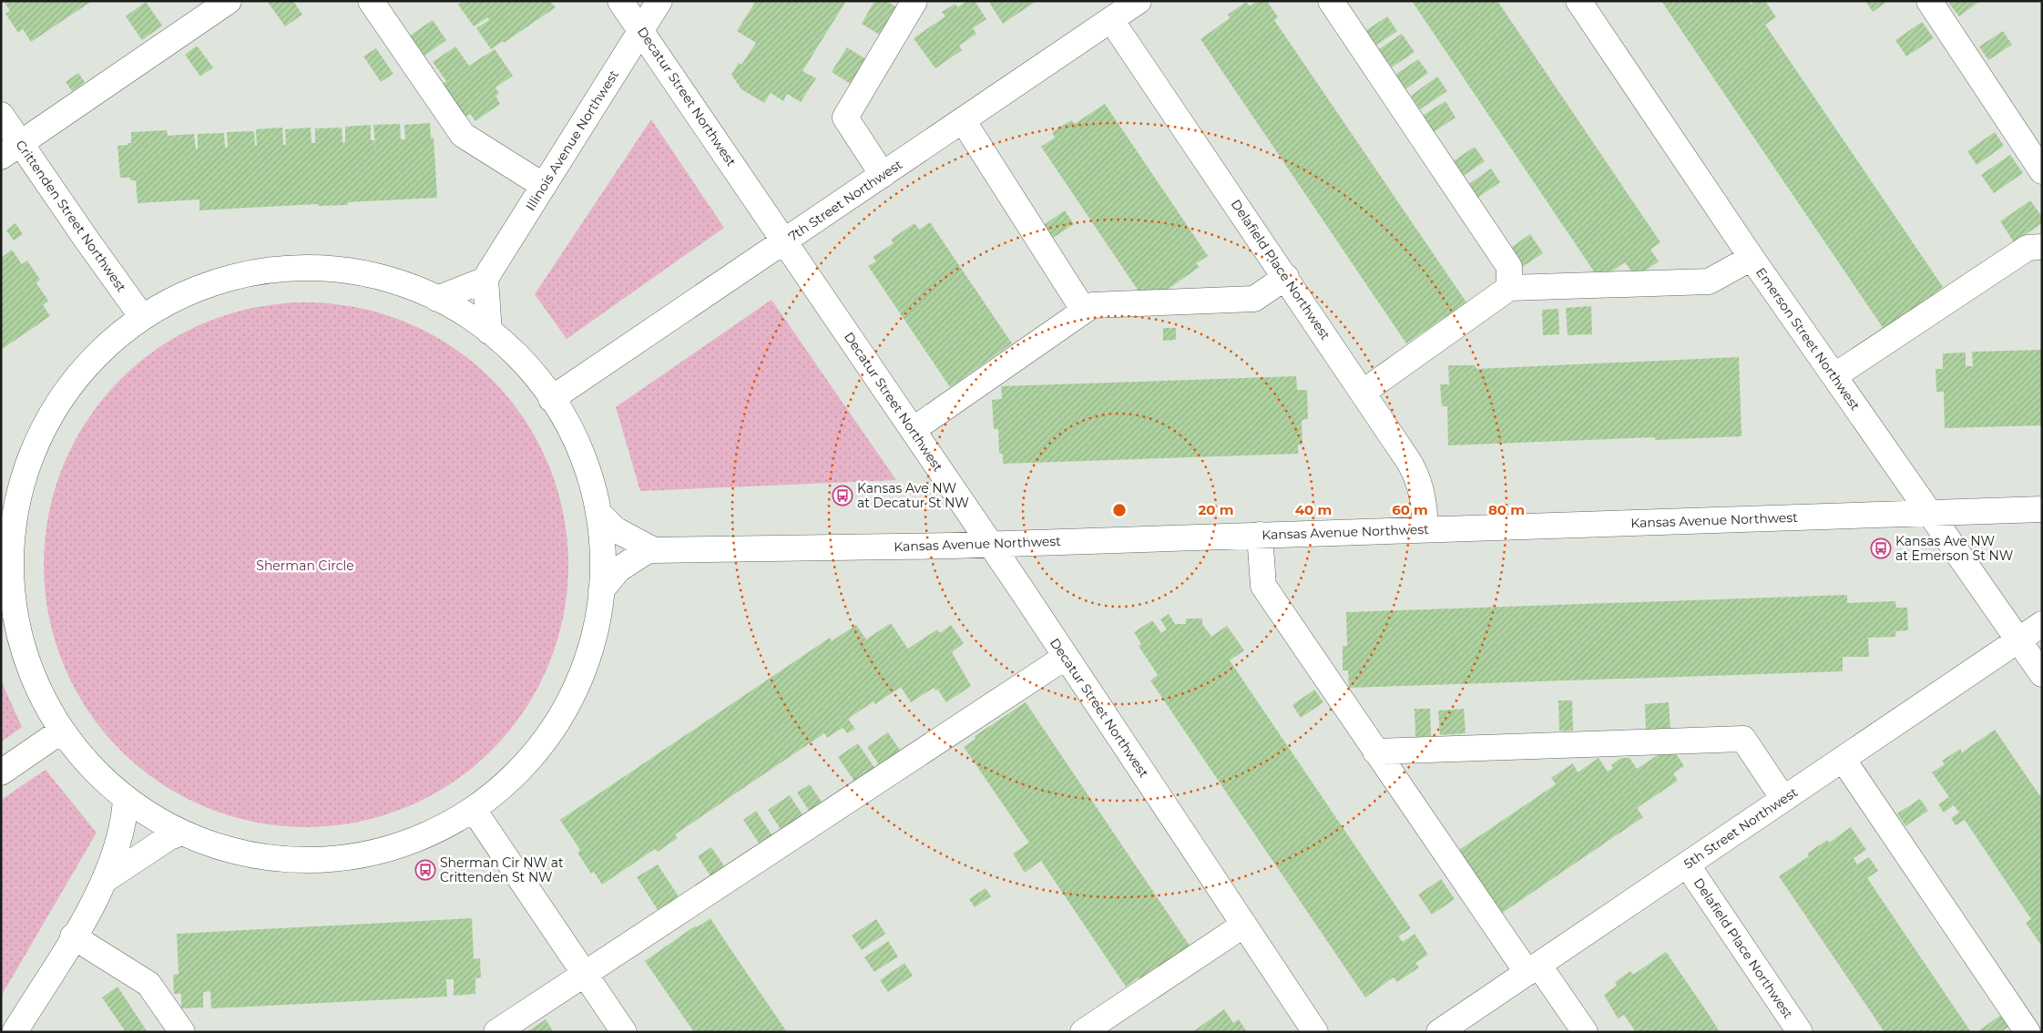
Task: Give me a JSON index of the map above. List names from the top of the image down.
{
  "streets": {
    "street": [
      "Decatur Street Northwest",
      "Illinois Avenue Northwest",
      "7th Street Northwest",
      "Crittenden Street Northwest",
      "Delafield Place Northwest",
      "Emerson Street Northwest",
      "Kansas Avenue Northwest",
      "5th Street Northwest"
    ]
  },
  "crossings": [
    ["Decatur Street Northwest", "Illinois Avenue Northwest"],
    ["Decatur Street Northwest", "7th Street Northwest"],
    ["Decatur Street Northwest", "Kansas Avenue Northwest"],
    ["7th Street Northwest", "Delafield Place Northwest"],
    ["Delafield Place Northwest", "Kansas Avenue Northwest"],
    ["Delafield Place Northwest", "5th Street Northwest"],
    ["Emerson Street Northwest", "Kansas Avenue Northwest"],
    ["Emerson Street Northwest", "5th Street Northwest"]
  ],
  "parks": ["Sherman Circle"],
  "places": {
    "bus stop": ["Kansas Ave NW at Decatur St NW", "Kansas Ave NW at Emerson St NW", "Sherman Cir NW at Crittenden St NW"]
  },
  "rings": [
    "20 m",
    "40 m",
    "60 m",
    "80 m"
  ]
}
